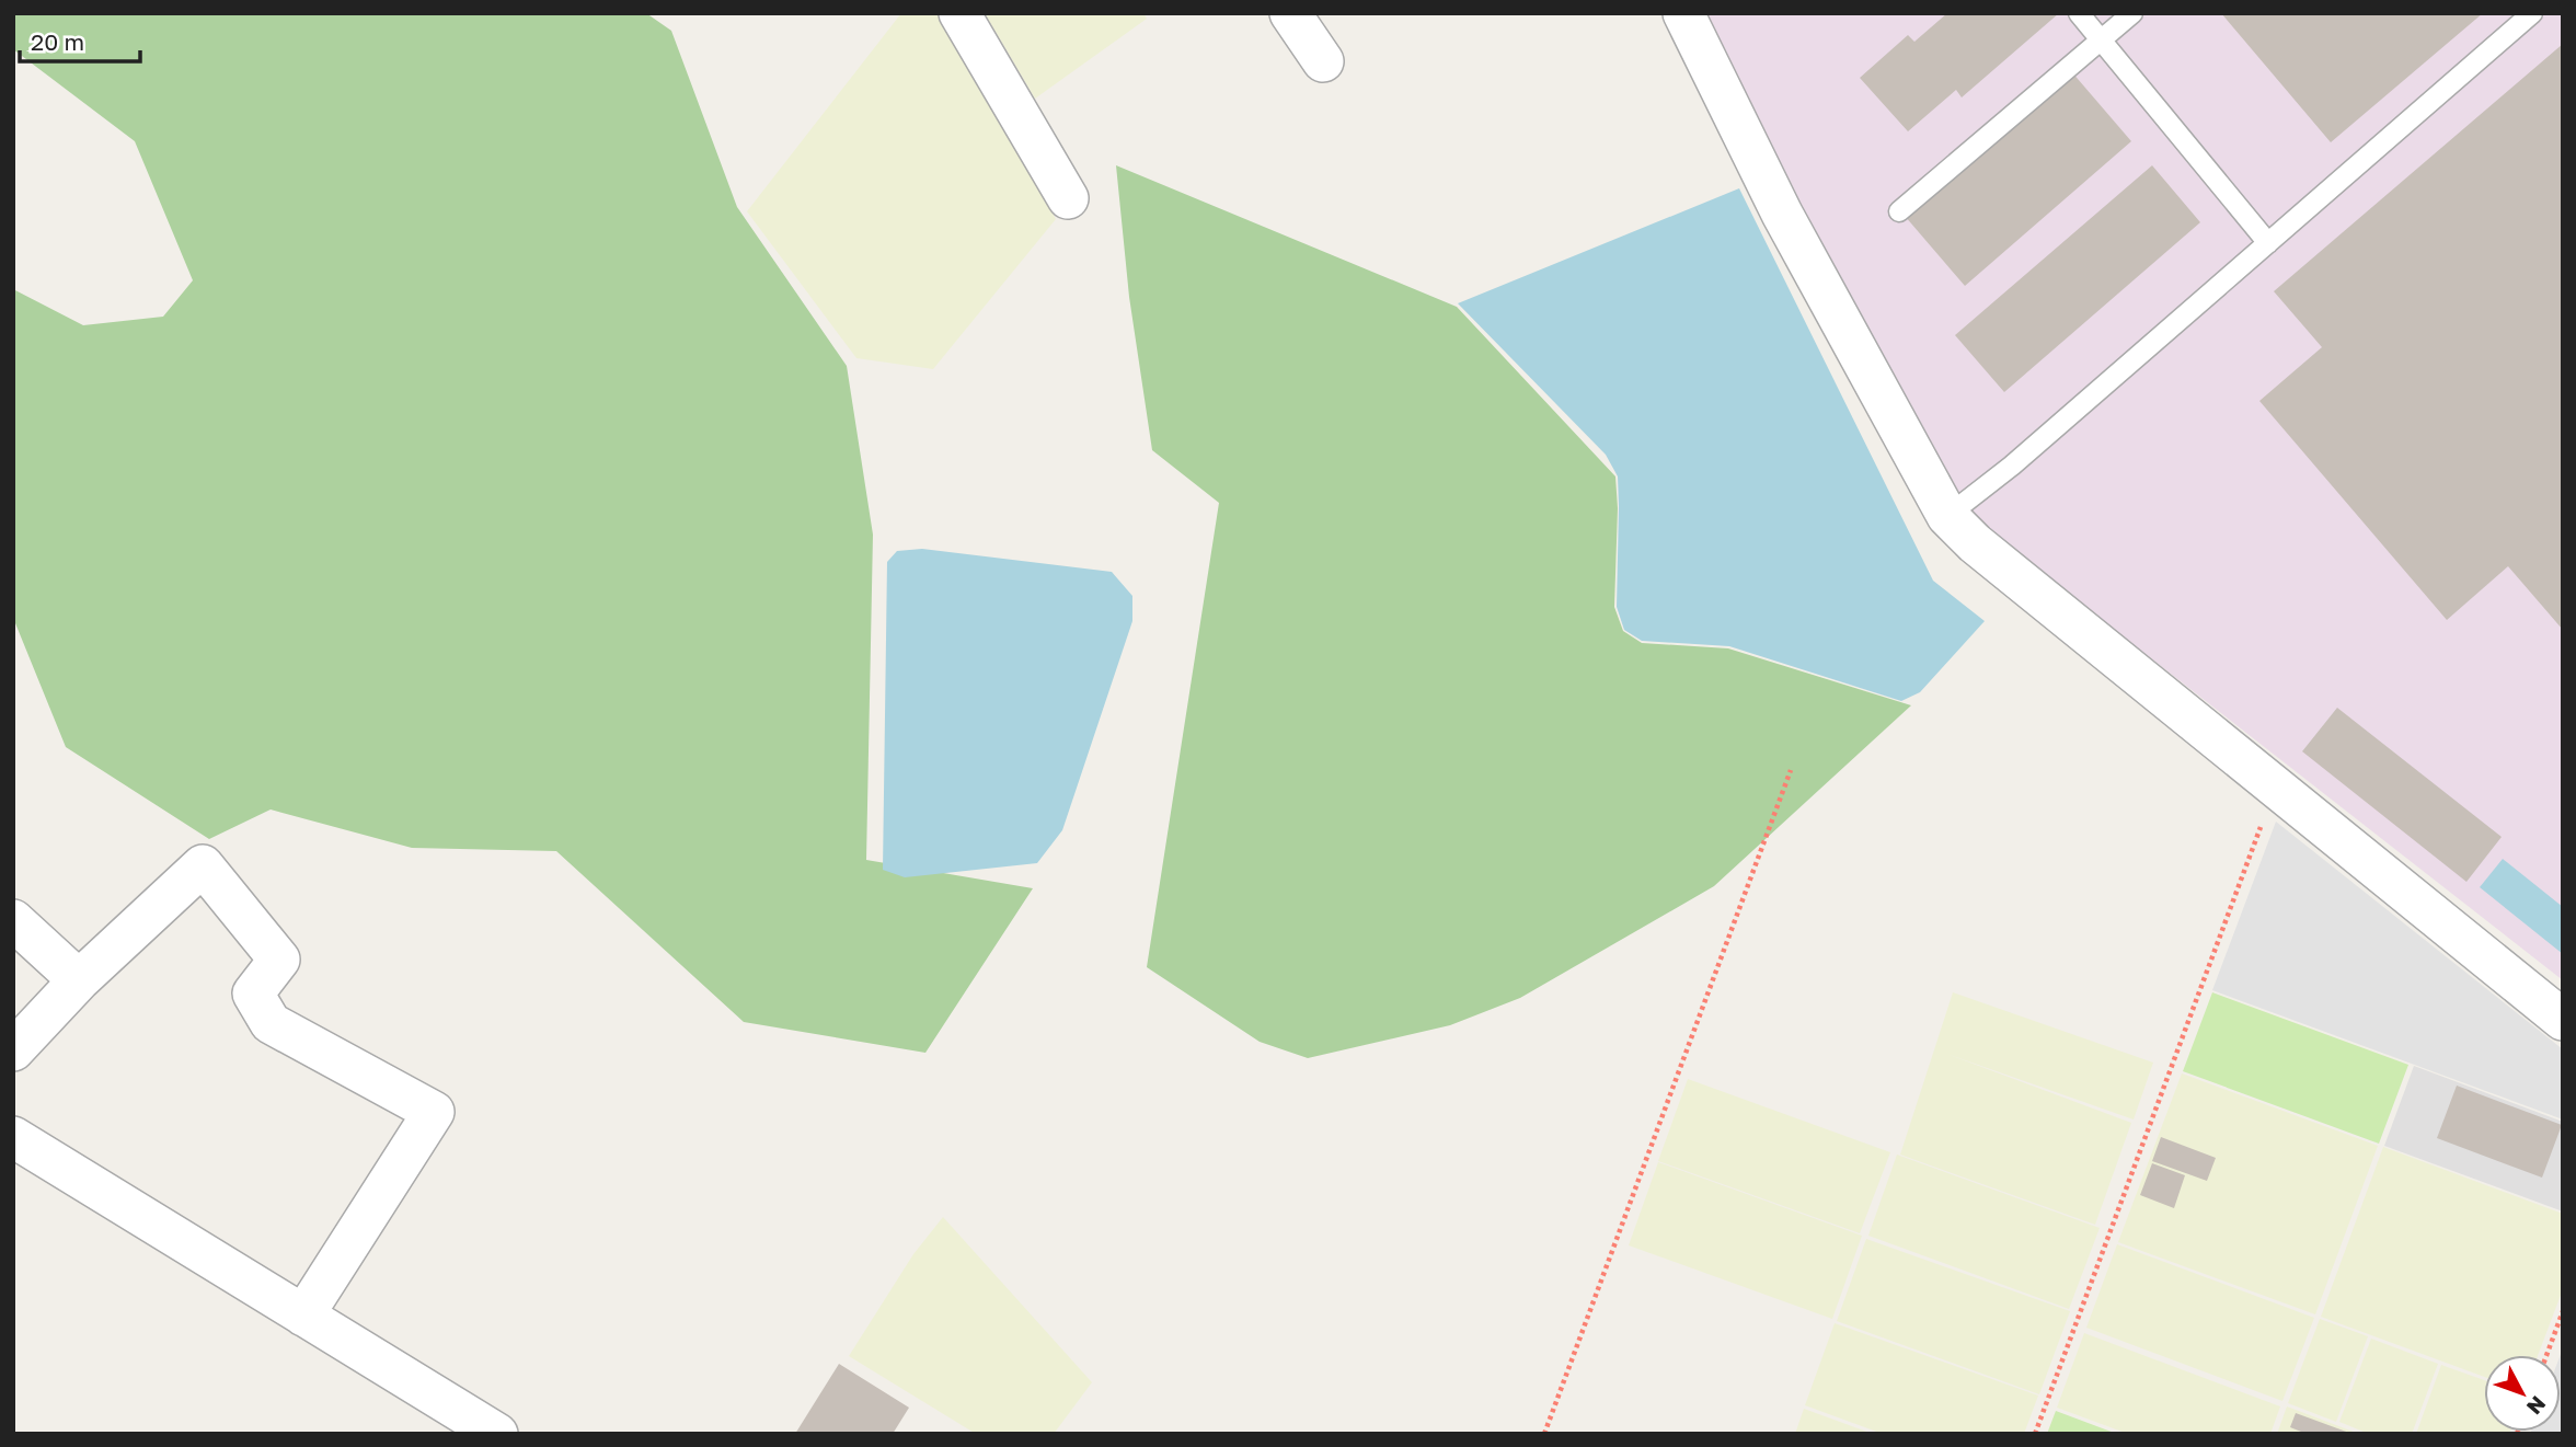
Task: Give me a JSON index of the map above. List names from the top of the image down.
{
  "scale_bar": "20 m",
  "north": "bottom right"
}
